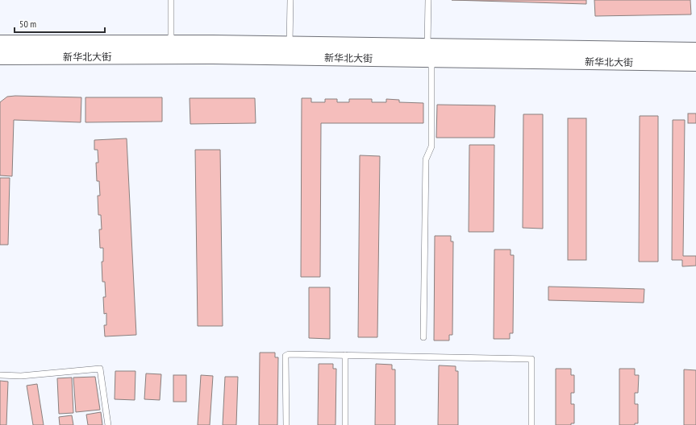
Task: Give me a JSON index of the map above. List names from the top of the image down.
{
  "streets": {
    "main road": ["新华北大街"]
  },
  "scale_bar": "50 m"
}
